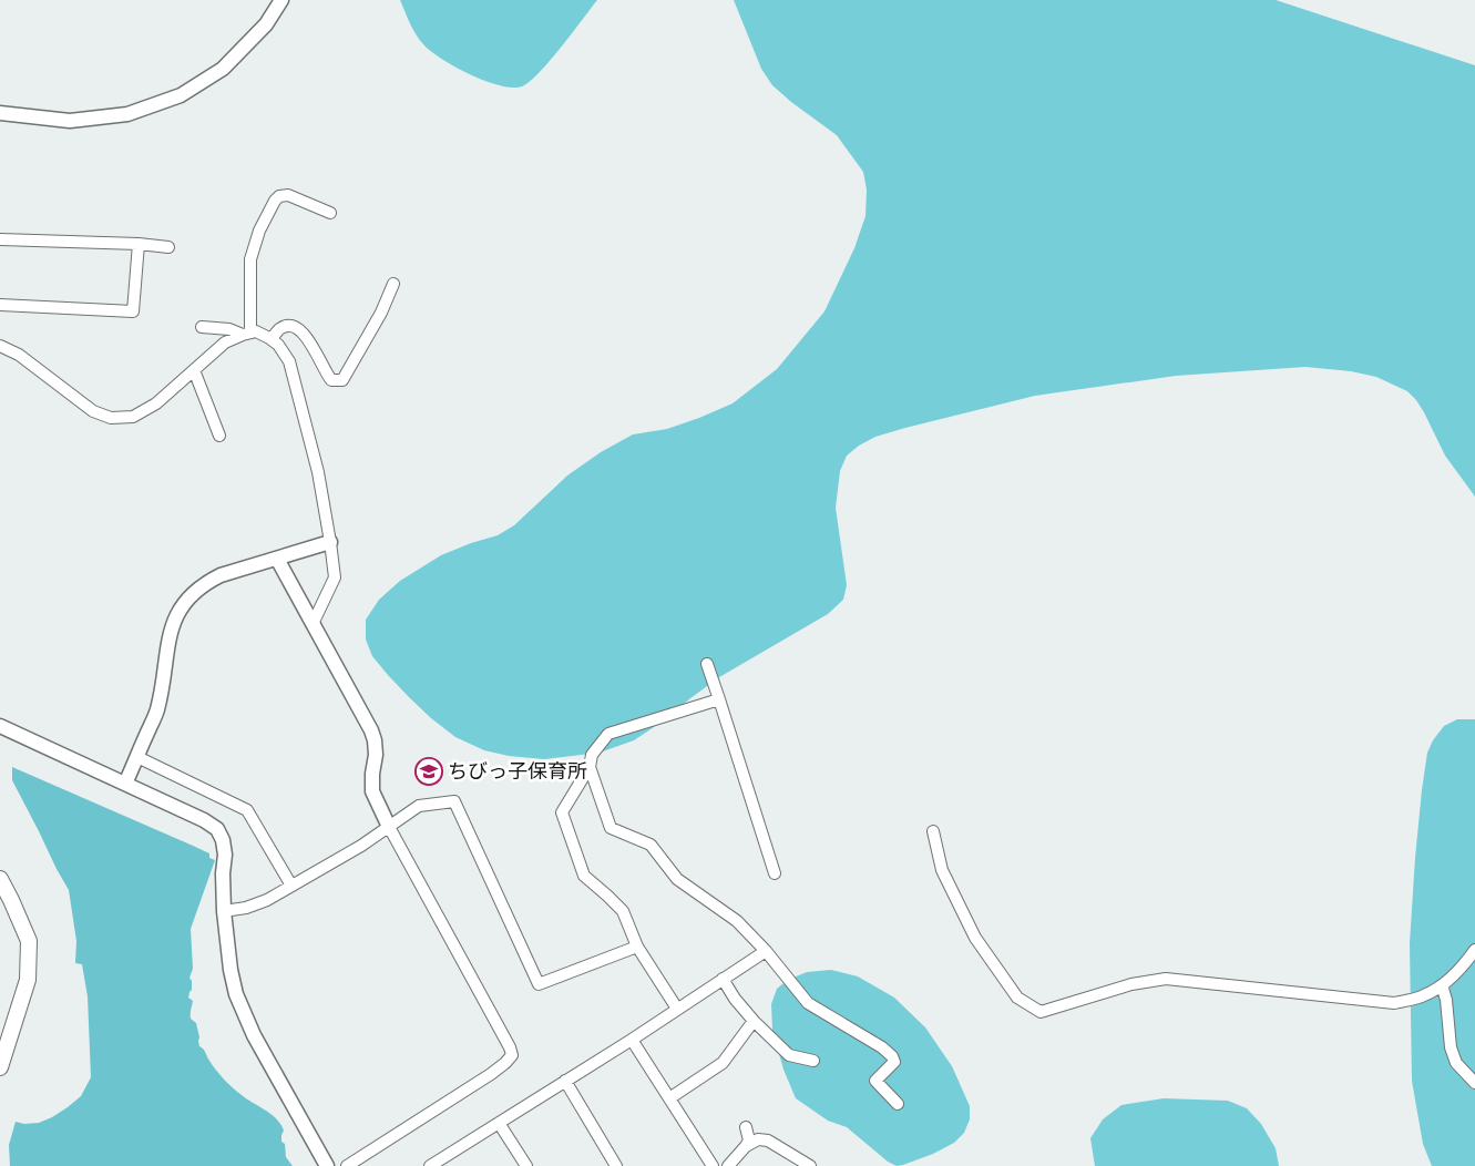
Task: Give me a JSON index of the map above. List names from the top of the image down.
{
  "places": {
    "school or university": ["ちびっ子保育所"]
  }
}
